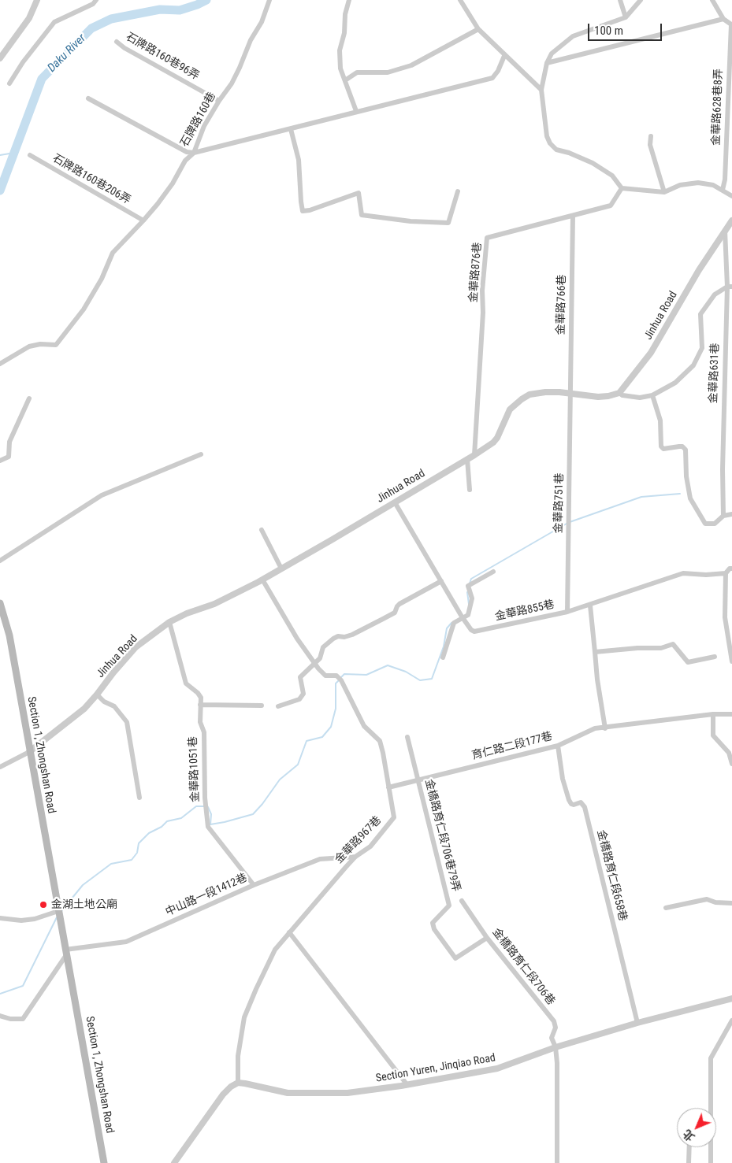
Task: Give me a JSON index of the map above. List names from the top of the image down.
{
  "streets": {
    "main road": ["Section 1, Zhongshan Road"],
    "street": [
      "石牌路160巷96弄",
      "金華路628巷8弄",
      "石牌路160巷",
      "石牌路160巷206弄",
      "金華路876巷",
      "金華路766巷",
      "Jinhua Road",
      "金華路631巷",
      "金華路751巷",
      "金華路855巷",
      "育仁路二段177巷",
      "金華路1051巷",
      "金橋路育仁段706巷79弄",
      "金華路967巷",
      "金橋路育仁段658巷",
      "中山路一段1412巷",
      "金橋路育仁段706巷",
      "Section Yuren, Jinqiao Road"
    ]
  },
  "crossings": [
    ["石牌路160巷96弄", "石牌路160巷"],
    ["石牌路160巷", "石牌路160巷206弄"],
    ["金華路876巷", "金華路766巷"],
    ["金華路876巷", "Jinhua Road"],
    ["金華路766巷", "Jinhua Road"],
    ["金華路766巷", "金華路751巷"],
    ["Jinhua Road", "金華路631巷"],
    ["Jinhua Road", "金華路751巷"],
    ["Jinhua Road", "金華路855巷"],
    ["Jinhua Road", "Section 1, Zhongshan Road"],
    ["Jinhua Road", "金華路1051巷"],
    ["Jinhua Road", "金華路967巷"],
    ["金華路751巷", "金華路855巷"],
    ["育仁路二段177巷", "金橋路育仁段706巷79弄"],
    ["育仁路二段177巷", "金華路967巷"],
    ["育仁路二段177巷", "金橋路育仁段658巷"],
    ["Section 1, Zhongshan Road", "中山路一段1412巷"],
    ["金華路1051巷", "中山路一段1412巷"],
    ["金橋路育仁段706巷79弄", "金橋路育仁段706巷"],
    ["金華路967巷", "中山路一段1412巷"],
    ["金華路967巷", "Section Yuren, Jinqiao Road"],
    ["金橋路育仁段658巷", "Section Yuren, Jinqiao Road"],
    ["金橋路育仁段706巷", "Section Yuren, Jinqiao Road"]
  ],
  "water": ["Daku River"],
  "places": ["金湖土地公廟"],
  "scale_bar": "100 m",
  "north": "bottom left"
}
